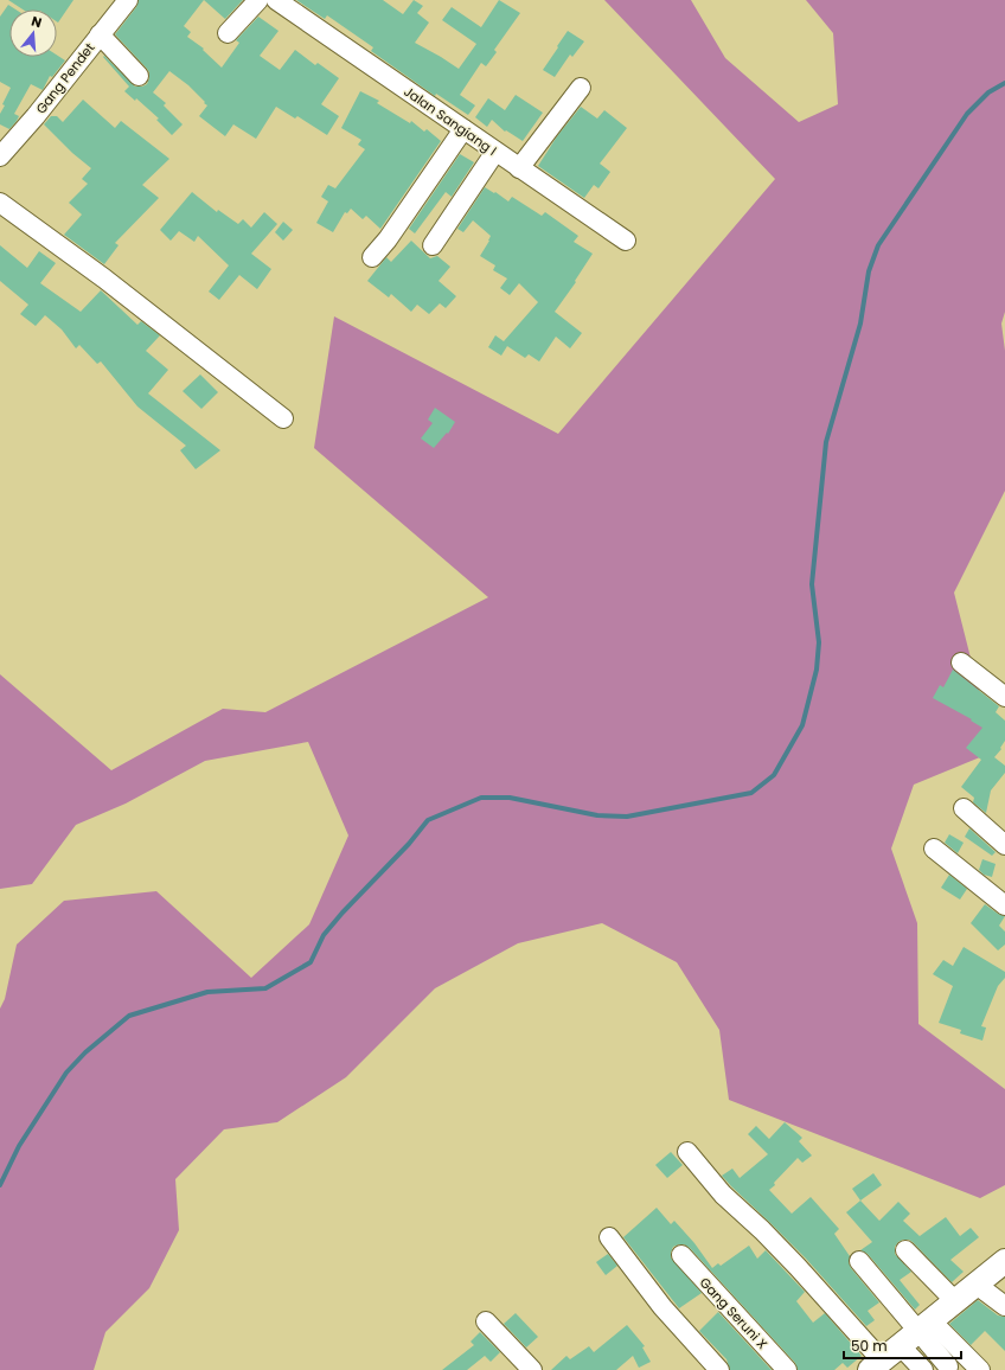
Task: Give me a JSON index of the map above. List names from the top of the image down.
{
  "streets": {
    "street": ["Gang Pendet", "Jalan Sangiang I", "Gang Seruni X"]
  },
  "scale_bar": "50 m",
  "north": "top"
}
